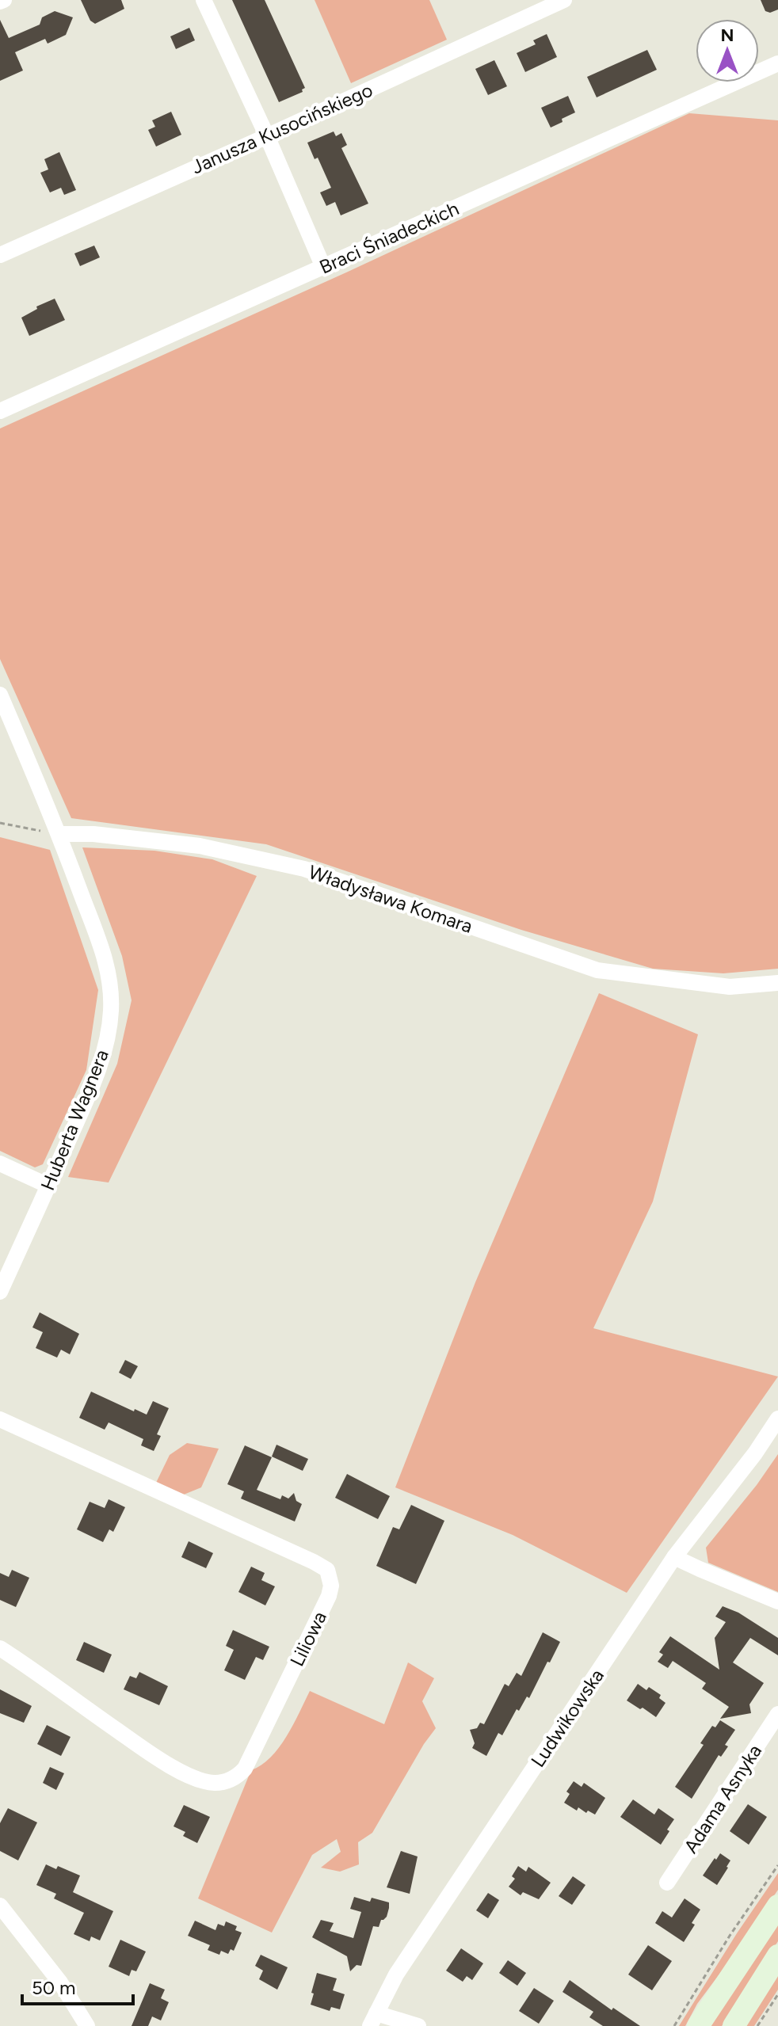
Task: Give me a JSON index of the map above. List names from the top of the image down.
{
  "streets": {
    "street": [
      "Janusza Kusocińskiego",
      "Braci Śniadeckich",
      "Władysława Komara",
      "Huberta Wagnera",
      "Liliowa",
      "Ludwikowska",
      "Adama Asnyka"
    ]
  },
  "crossings": [
    ["Władysława Komara", "Huberta Wagnera"]
  ],
  "scale_bar": "50 m",
  "north": "top"
}
